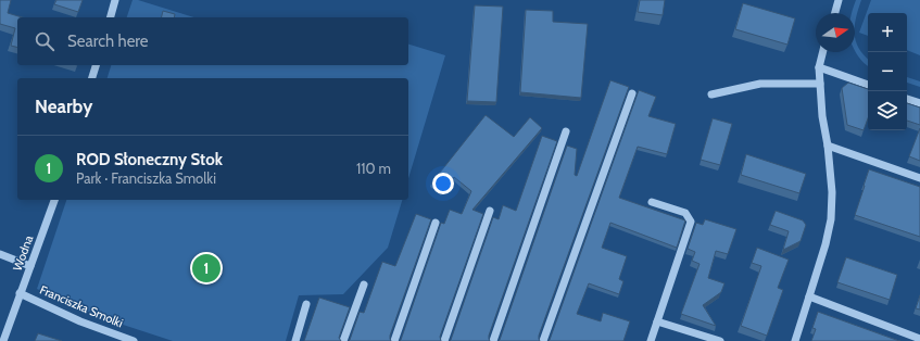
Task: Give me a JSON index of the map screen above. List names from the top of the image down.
{
  "streets": {
    "street": ["Wodna", "Franciszka Smolki"]
  },
  "crossings": [
    ["Wodna", "Franciszka Smolki"]
  ],
  "north": "right",
  "page": {
    "map_buttons": ["+", "−"],
    "search": "Search here",
    "heading": "Nearby",
    "list": [
      {
        "mark": "1",
        "name": "ROD Słoneczny Stok",
        "note": "Park · Franciszka Smolki",
        "value": "110 m"
      }
    ],
    "pins": "1"
  }
}
